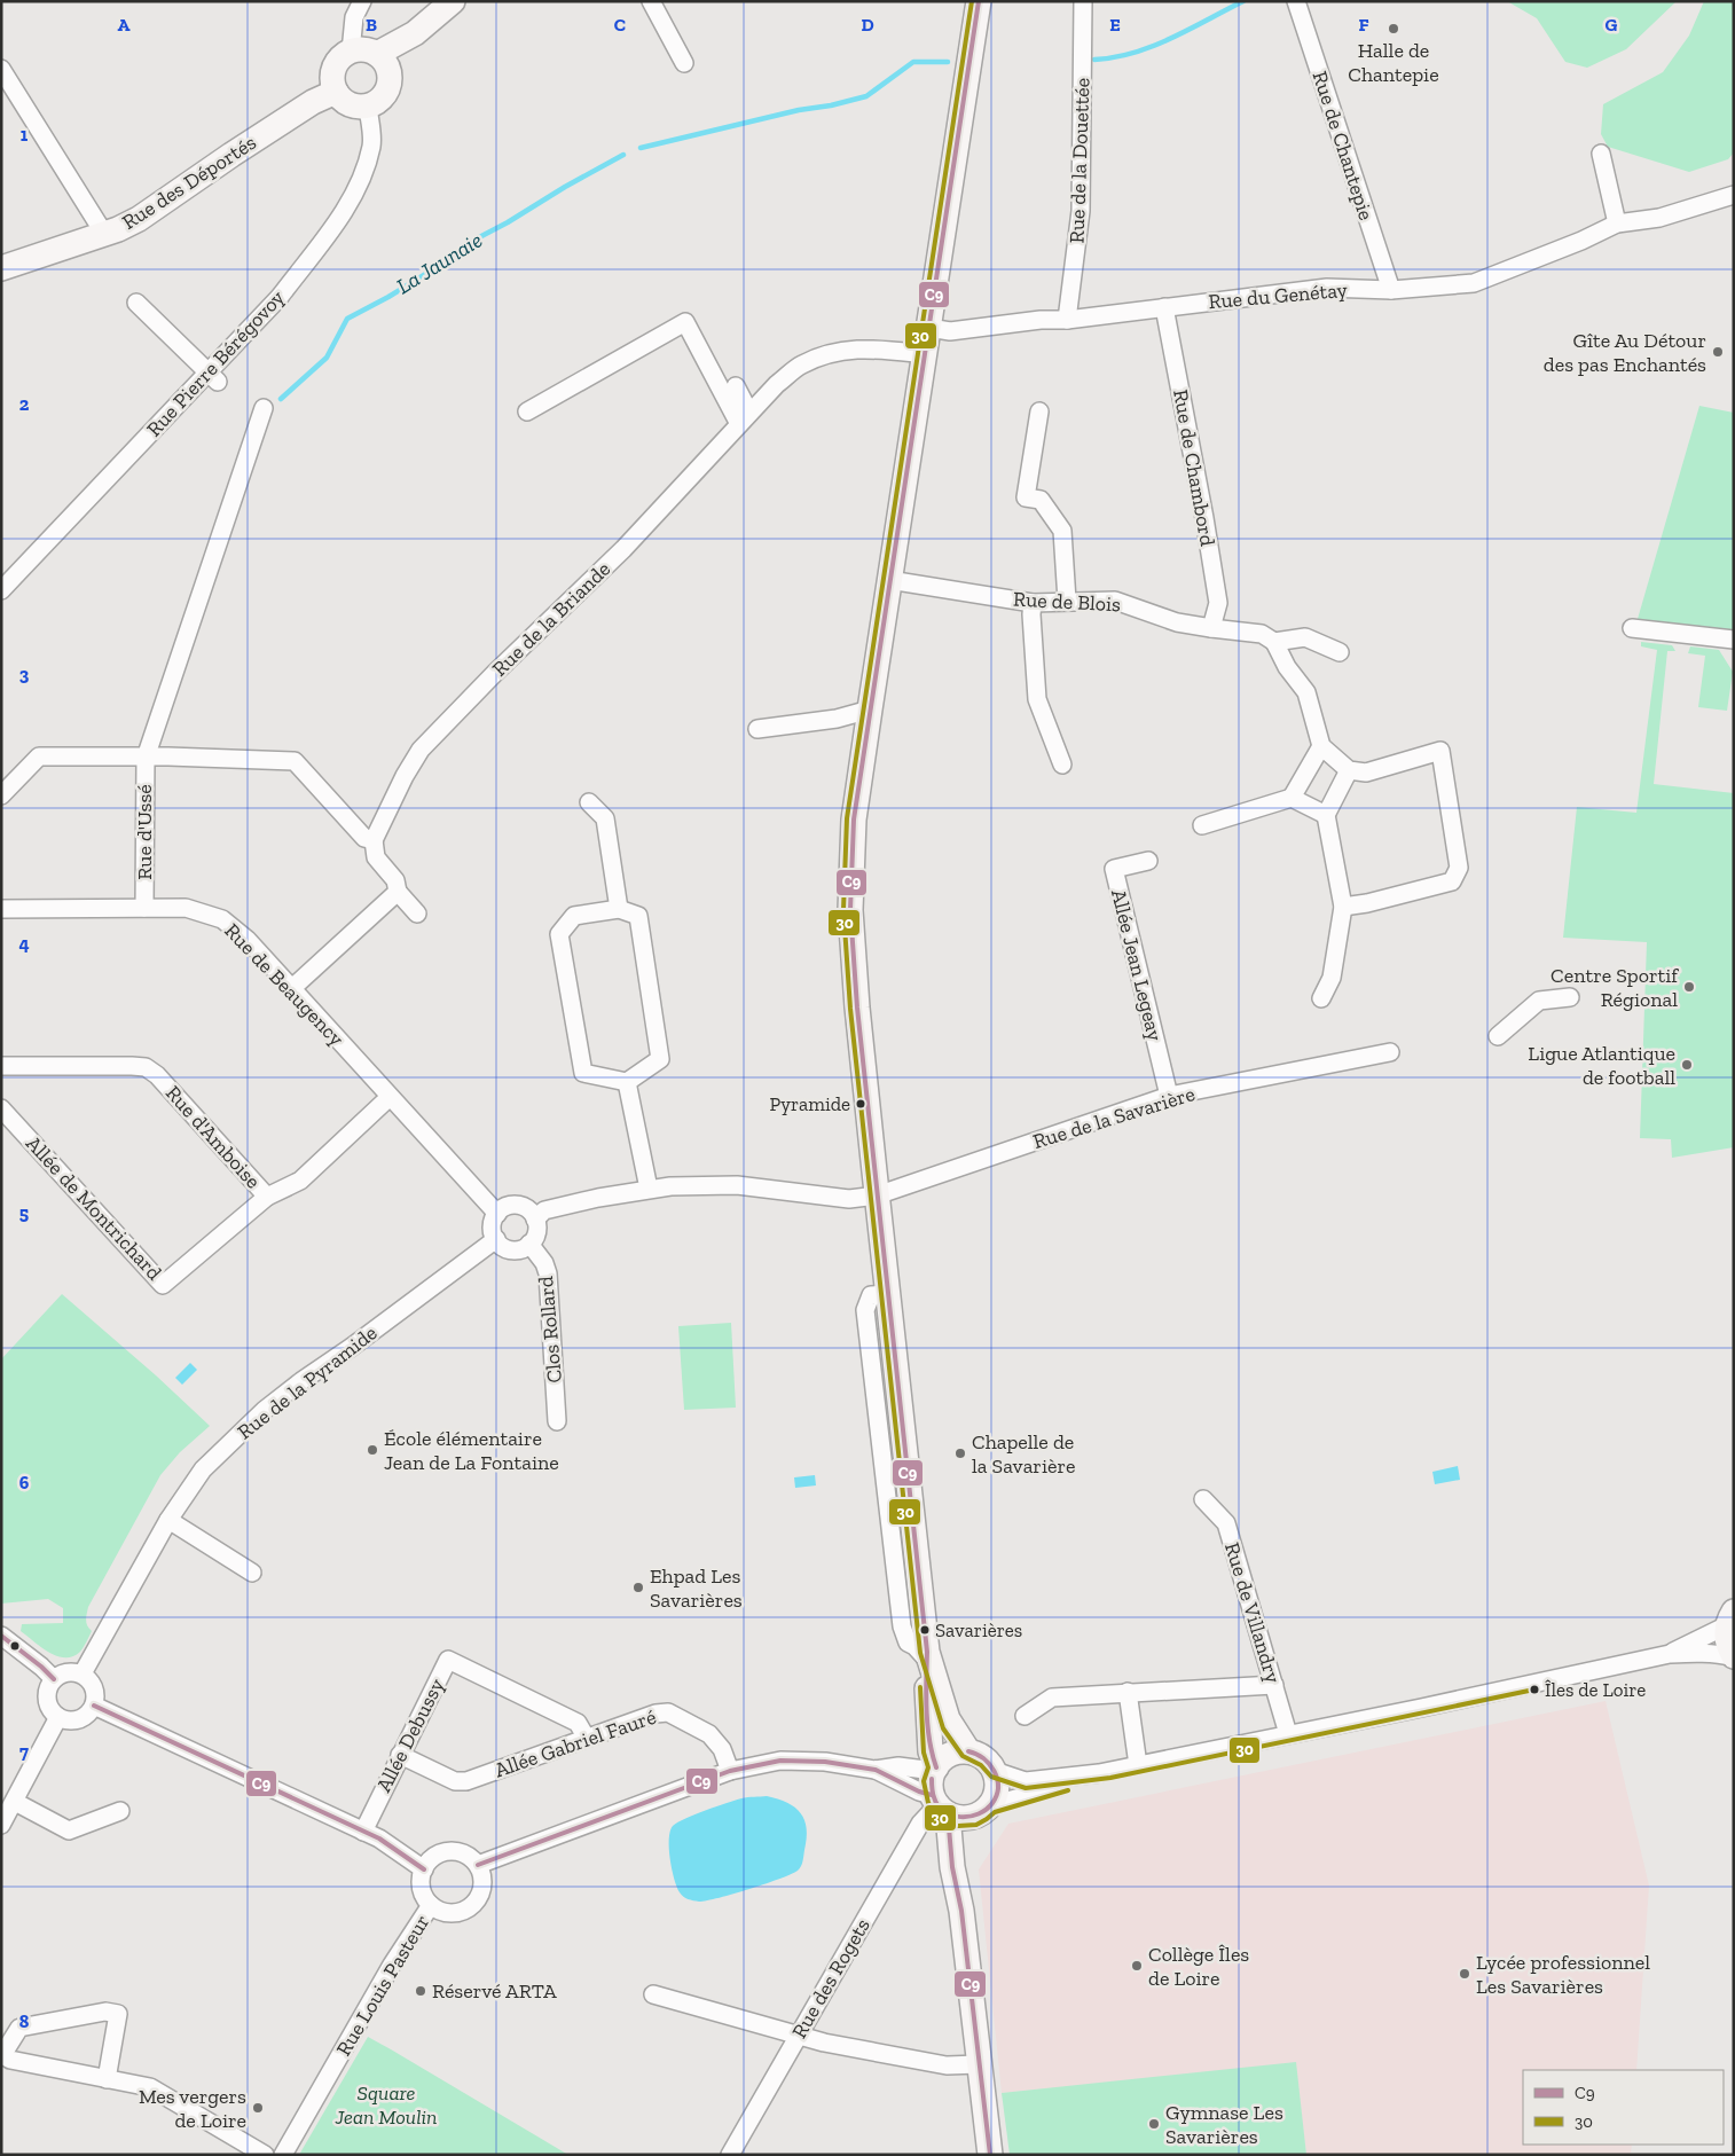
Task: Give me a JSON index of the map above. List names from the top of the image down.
{
  "streets": {
    "street": [
      "Rue de Chantepie",
      "Rue de la Douettée",
      "Rue des Déportés",
      "Rue du Genétay",
      "Rue Pierre Bérégovoy",
      "Rue de Chambord",
      "Rue de Blois",
      "Rue de la Briande",
      "Rue d'Ussé",
      "Allée Jean Legeay",
      "Rue de Beaugency",
      "Rue de la Savarière",
      "Rue d'Amboise",
      "Allée de Montrichard",
      "Clos Rollard",
      "Rue de la Pyramide",
      "Rue de Villandry",
      "Allée Debussy",
      "Allée Gabriel Fauré",
      "Rue des Rogets",
      "Rue Louis Pasteur"
    ]
  },
  "crossings": [
    ["Rue de Chantepie", "Rue du Genétay"],
    ["Rue de la Douettée", "Rue du Genétay"],
    ["Rue des Déportés", "Rue Pierre Bérégovoy"],
    ["Rue du Genétay", "Rue de Chambord"],
    ["Rue de Chambord", "Rue de Blois"],
    ["Rue d'Ussé", "Rue de Beaugency"],
    ["Allée Jean Legeay", "Rue de la Savarière"],
    ["Rue de Beaugency", "Rue d'Amboise"],
    ["Rue de Beaugency", "Clos Rollard"],
    ["Rue de Beaugency", "Rue de la Pyramide"],
    ["Rue d'Amboise", "Allée de Montrichard"],
    ["Clos Rollard", "Rue de la Pyramide"],
    ["Allée Debussy", "Allée Gabriel Fauré"]
  ],
  "water": ["La Jaunaie"],
  "parks": ["Square Jean Moulin"],
  "places": [
    "Halle de Chantepie",
    "Gîte Au Détour des pas Enchantés",
    "Centre Sportif Régional",
    "Ligue Atlantique de football",
    "Pyramide",
    "École élémentaire Jean de La Fontaine",
    "Chapelle de la Savarière",
    "Ehpad Les Savarières",
    "Savarières",
    "Îles de Loire",
    "Collège Îles de Loire",
    "Lycée professionnel Les Savarières",
    "Réservé ARTA",
    "Mes vergers de Loire",
    "Gymnase Les Savarières"
  ],
  "lines": ["transit line C9", "transit line 30"],
  "legend": ["C9", "30"],
  "grid": {
    "columns": [
      "A",
      "B",
      "C",
      "D",
      "E",
      "F",
      "G"
    ],
    "rows": [
      "1",
      "2",
      "3",
      "4",
      "5",
      "6",
      "7",
      "8"
    ]
  }
}
